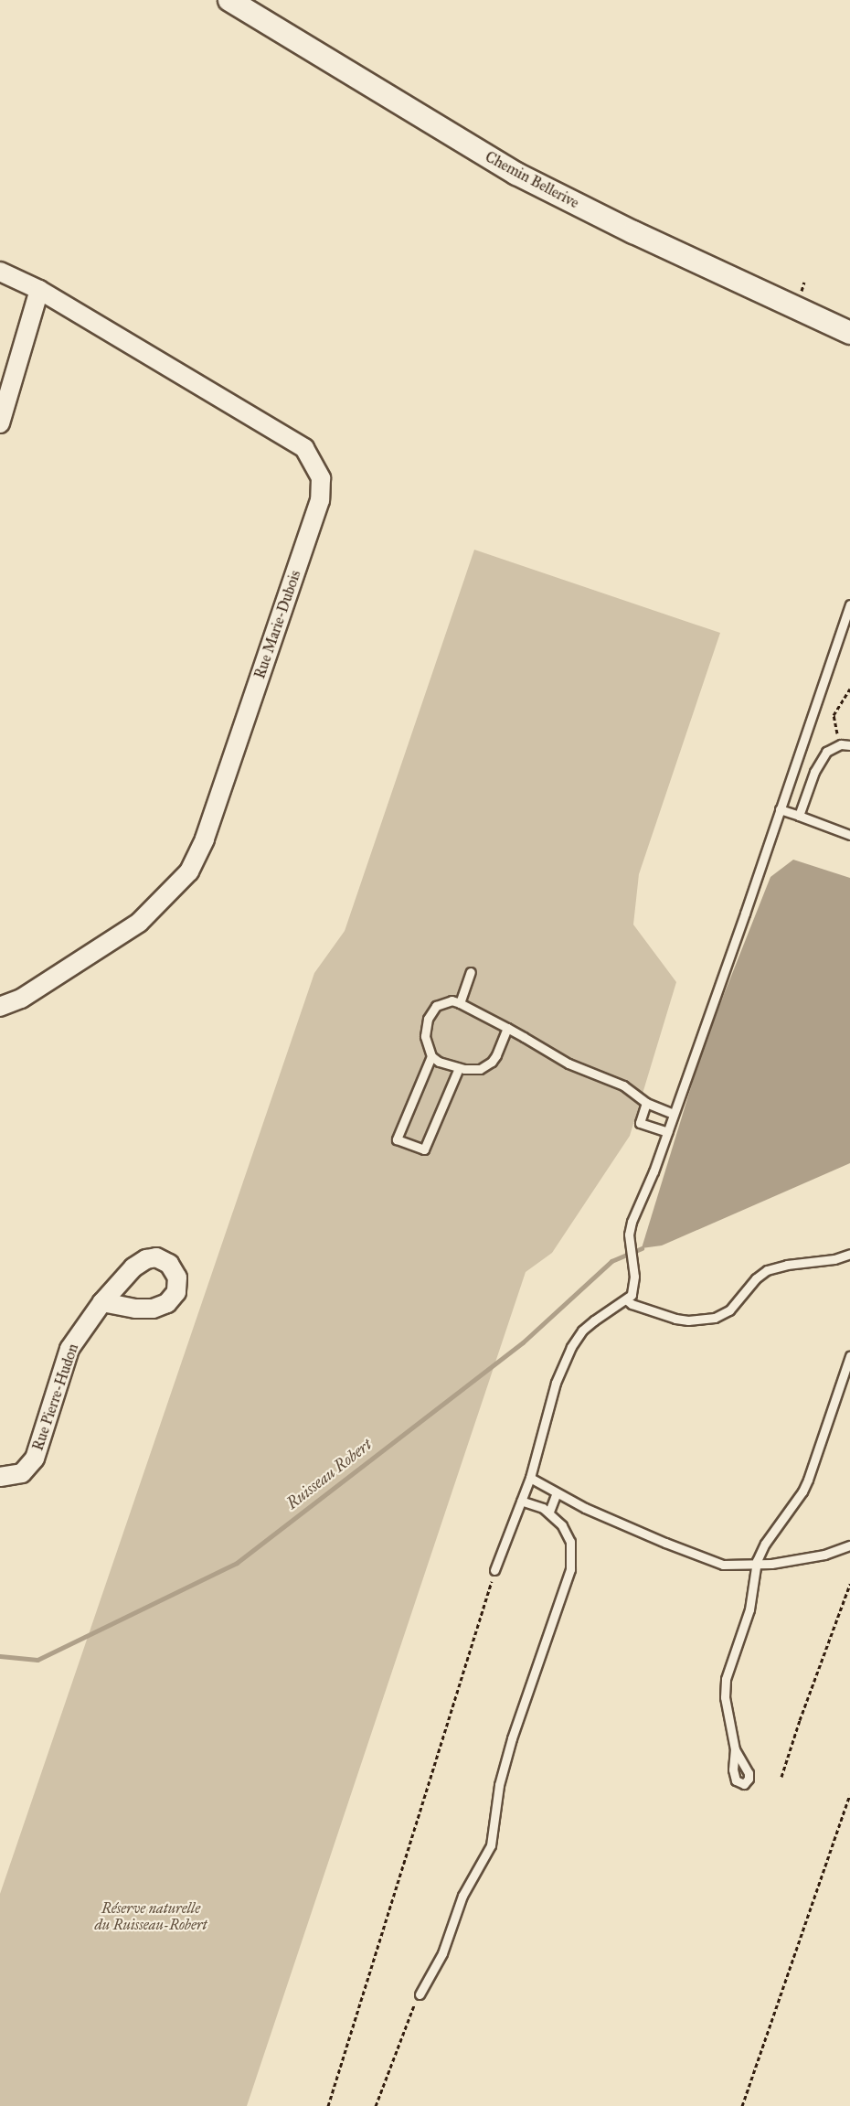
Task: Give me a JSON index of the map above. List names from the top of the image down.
{
  "streets": {
    "street": ["Chemin Bellerive", "Rue Marie-Dubois", "Rue Pierre-Hudon"]
  },
  "water": ["Ruisseau Robert"],
  "parks": ["Réserve naturelle du Ruisseau-Robert"]
}
